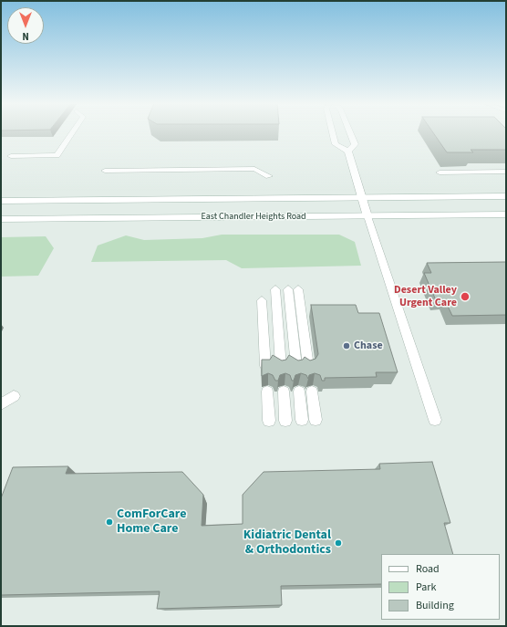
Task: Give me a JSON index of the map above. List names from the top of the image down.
{
  "streets": {
    "main road": ["East Chandler Heights Road"]
  },
  "places": [
    "Desert Valley Urgent Care",
    "Chase",
    "ComForCare Home Care",
    "Kidiatric Dental & Orthodontics"
  ],
  "legend": ["Road", "Park", "Building"],
  "north": "bottom"
}
